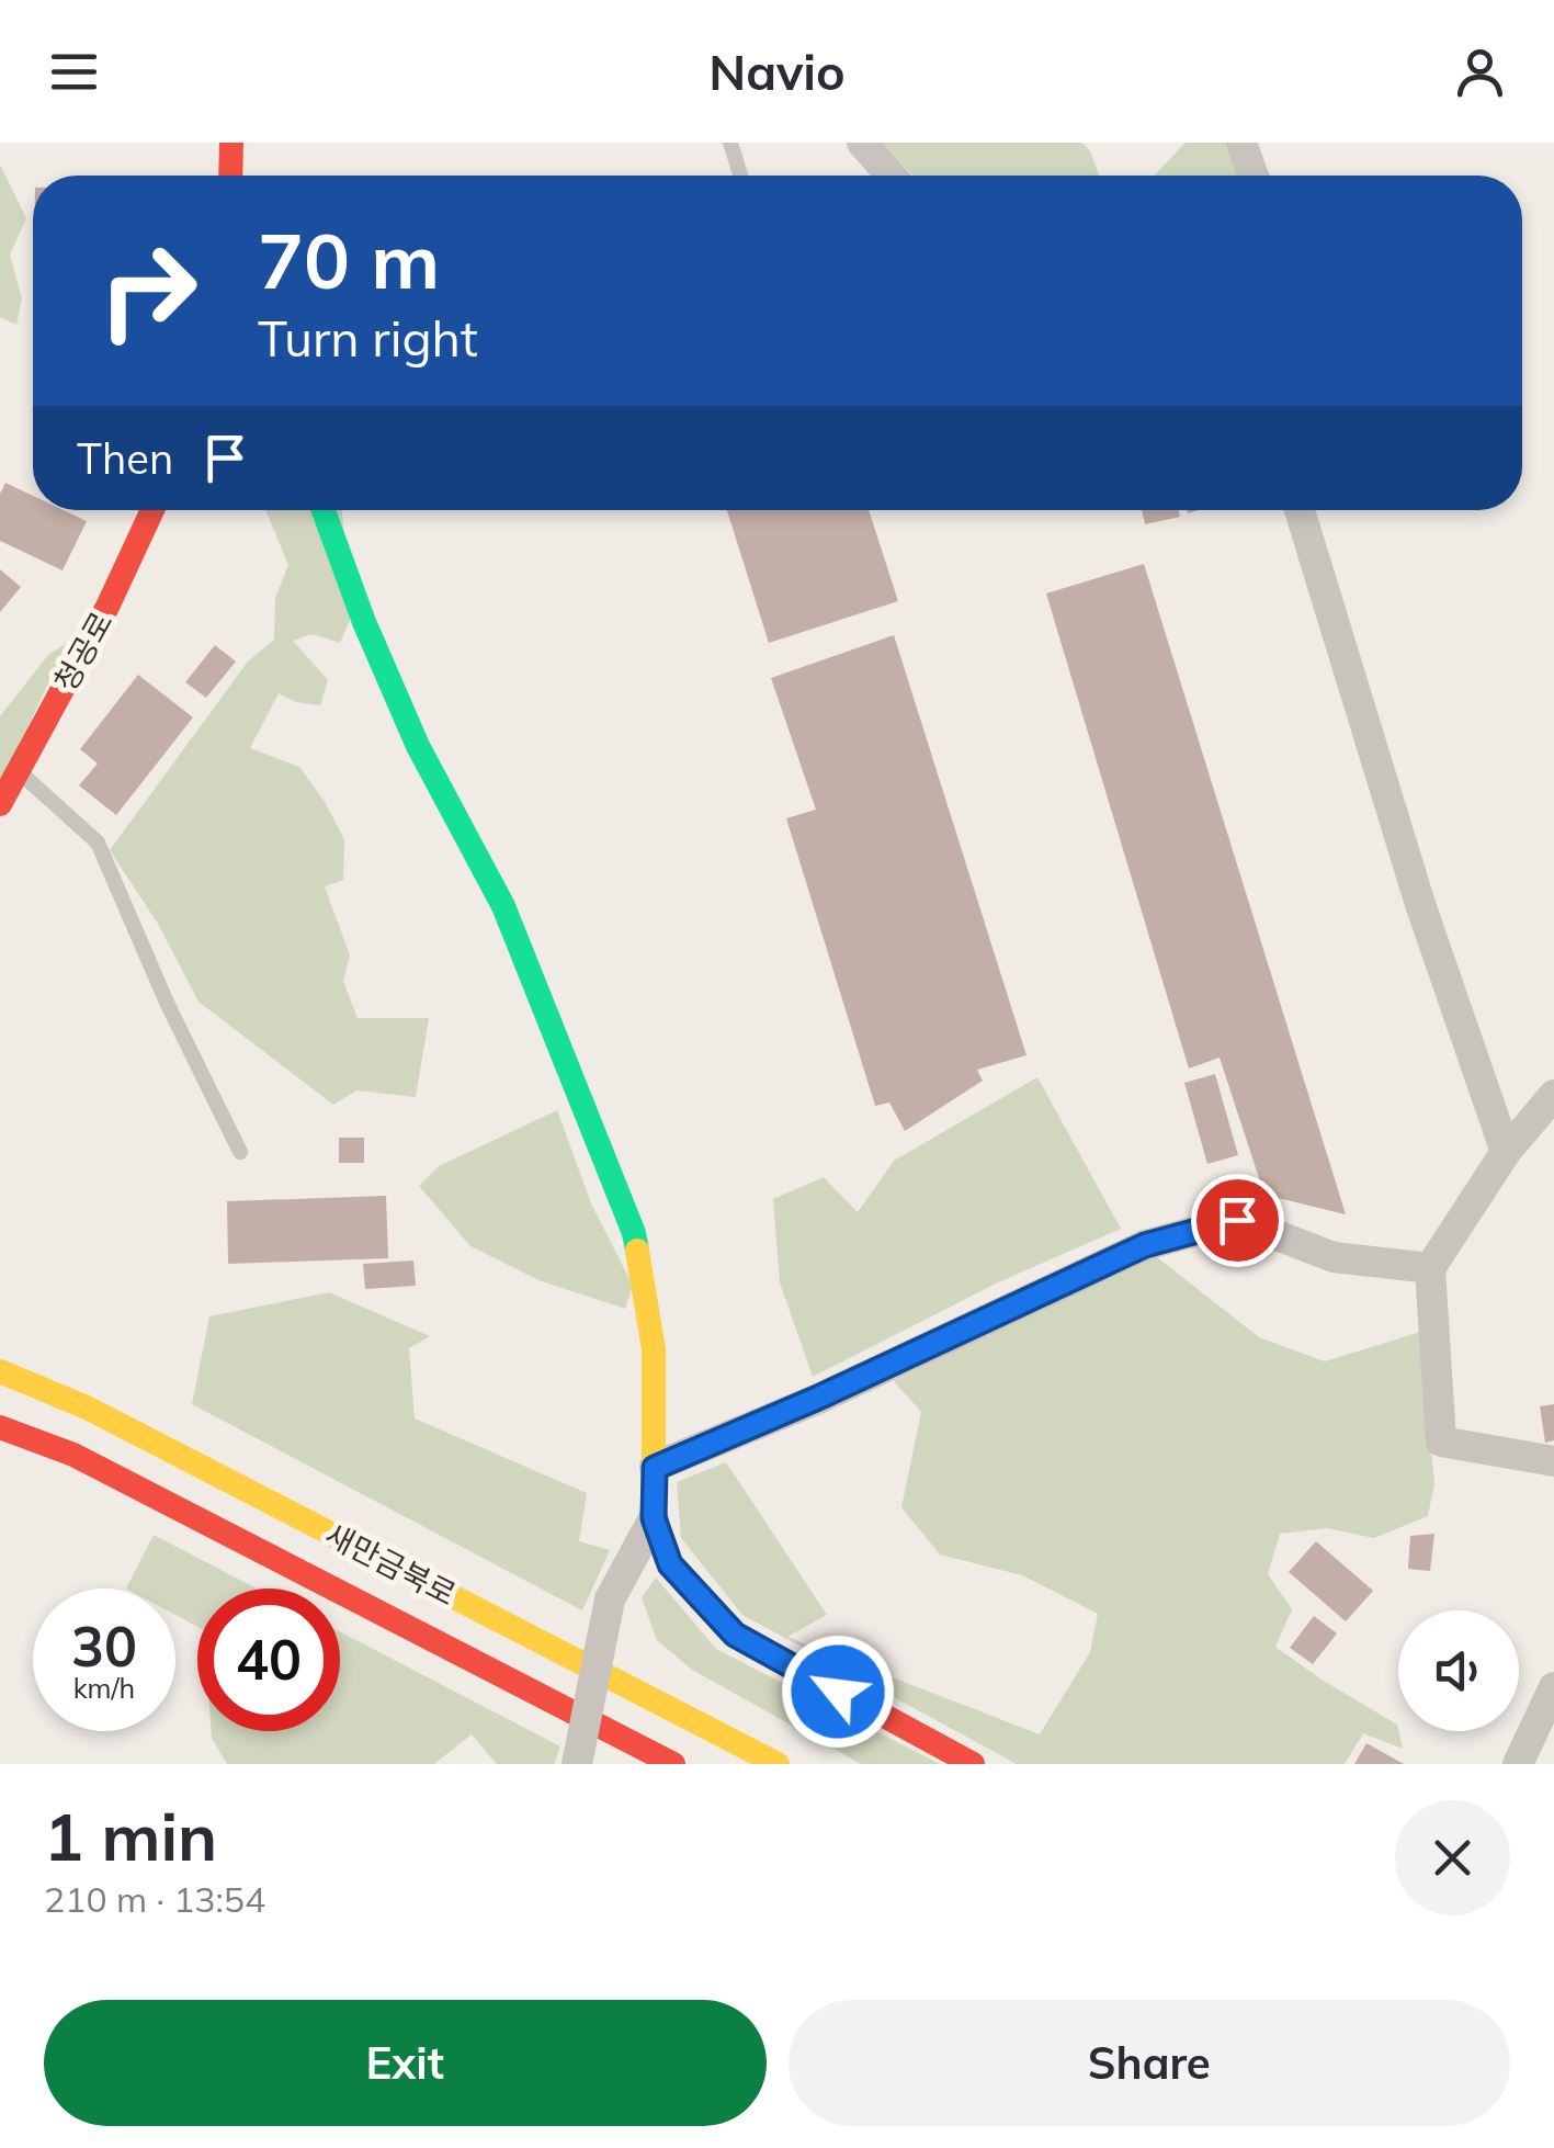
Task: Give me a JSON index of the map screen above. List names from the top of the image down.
{
  "streets": {
    "main road": ["청공로", "새만금북로"]
  },
  "page": {
    "header": "Navio",
    "turn": ["70 m", "Turn right"],
    "then": "Then",
    "speed": "30 km/h",
    "limit": "40",
    "heading": ["1 min", "210 m · 13:54"],
    "buttons": ["Exit", "Share"]
  }
}
